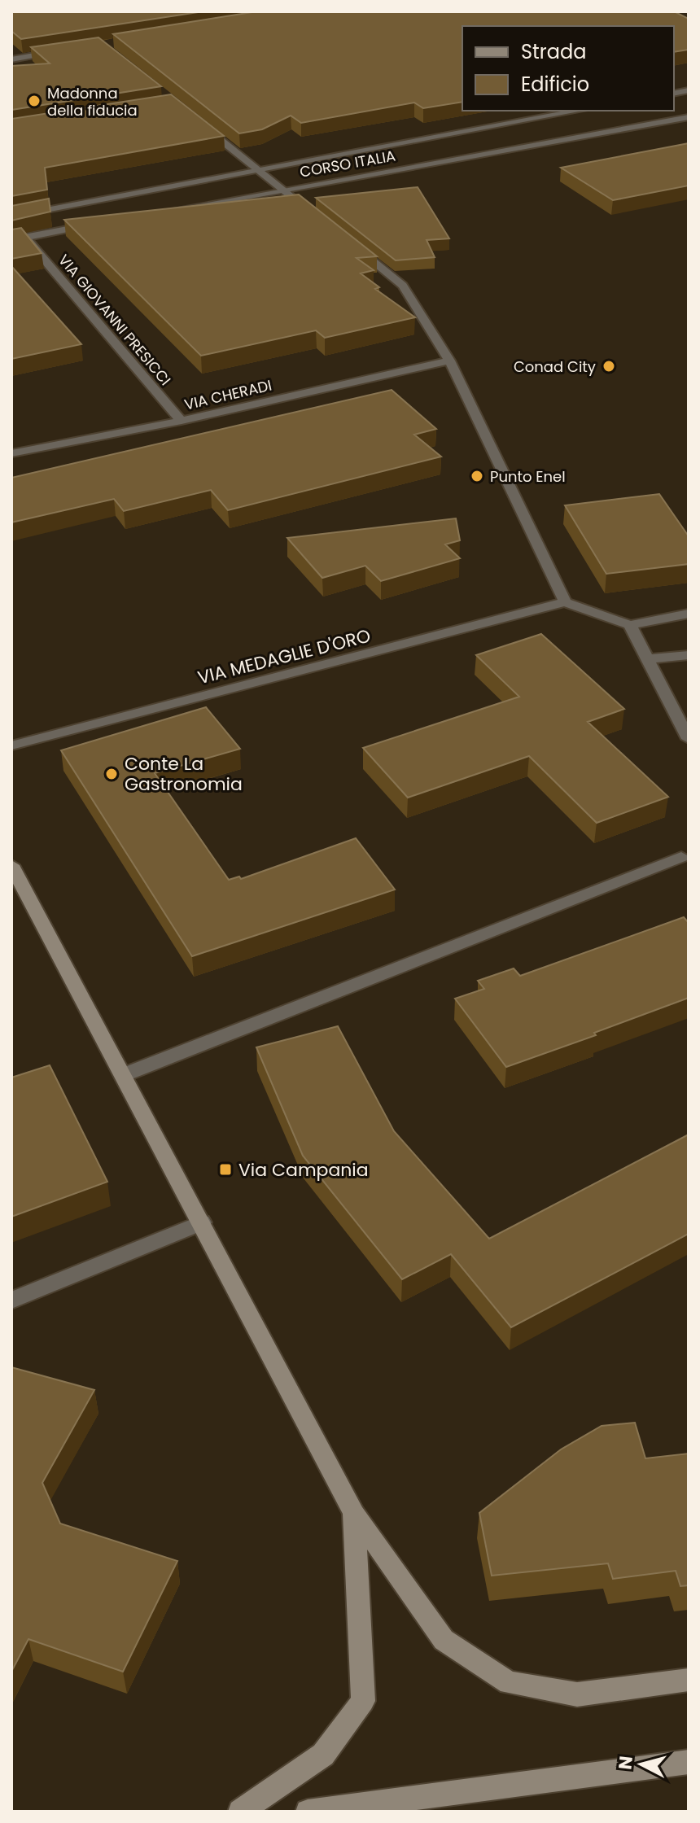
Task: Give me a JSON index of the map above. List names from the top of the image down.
{
  "streets": {
    "street": [
      "CORSO ITALIA",
      "VIA GIOVANNI PRESICCI",
      "VIA CHERADI",
      "VIA MEDAGLIE D'ORO"
    ]
  },
  "crossings": [
    ["VIA GIOVANNI PRESICCI", "VIA CHERADI"]
  ],
  "places": {
    "other": [
      "Madonna della fiducia",
      "Conad City",
      "Punto Enel",
      "Conte La Gastronomia"
    ],
    "transit": ["Via Campania"]
  },
  "legend": ["Strada", "Edificio"],
  "north": "left"
}
